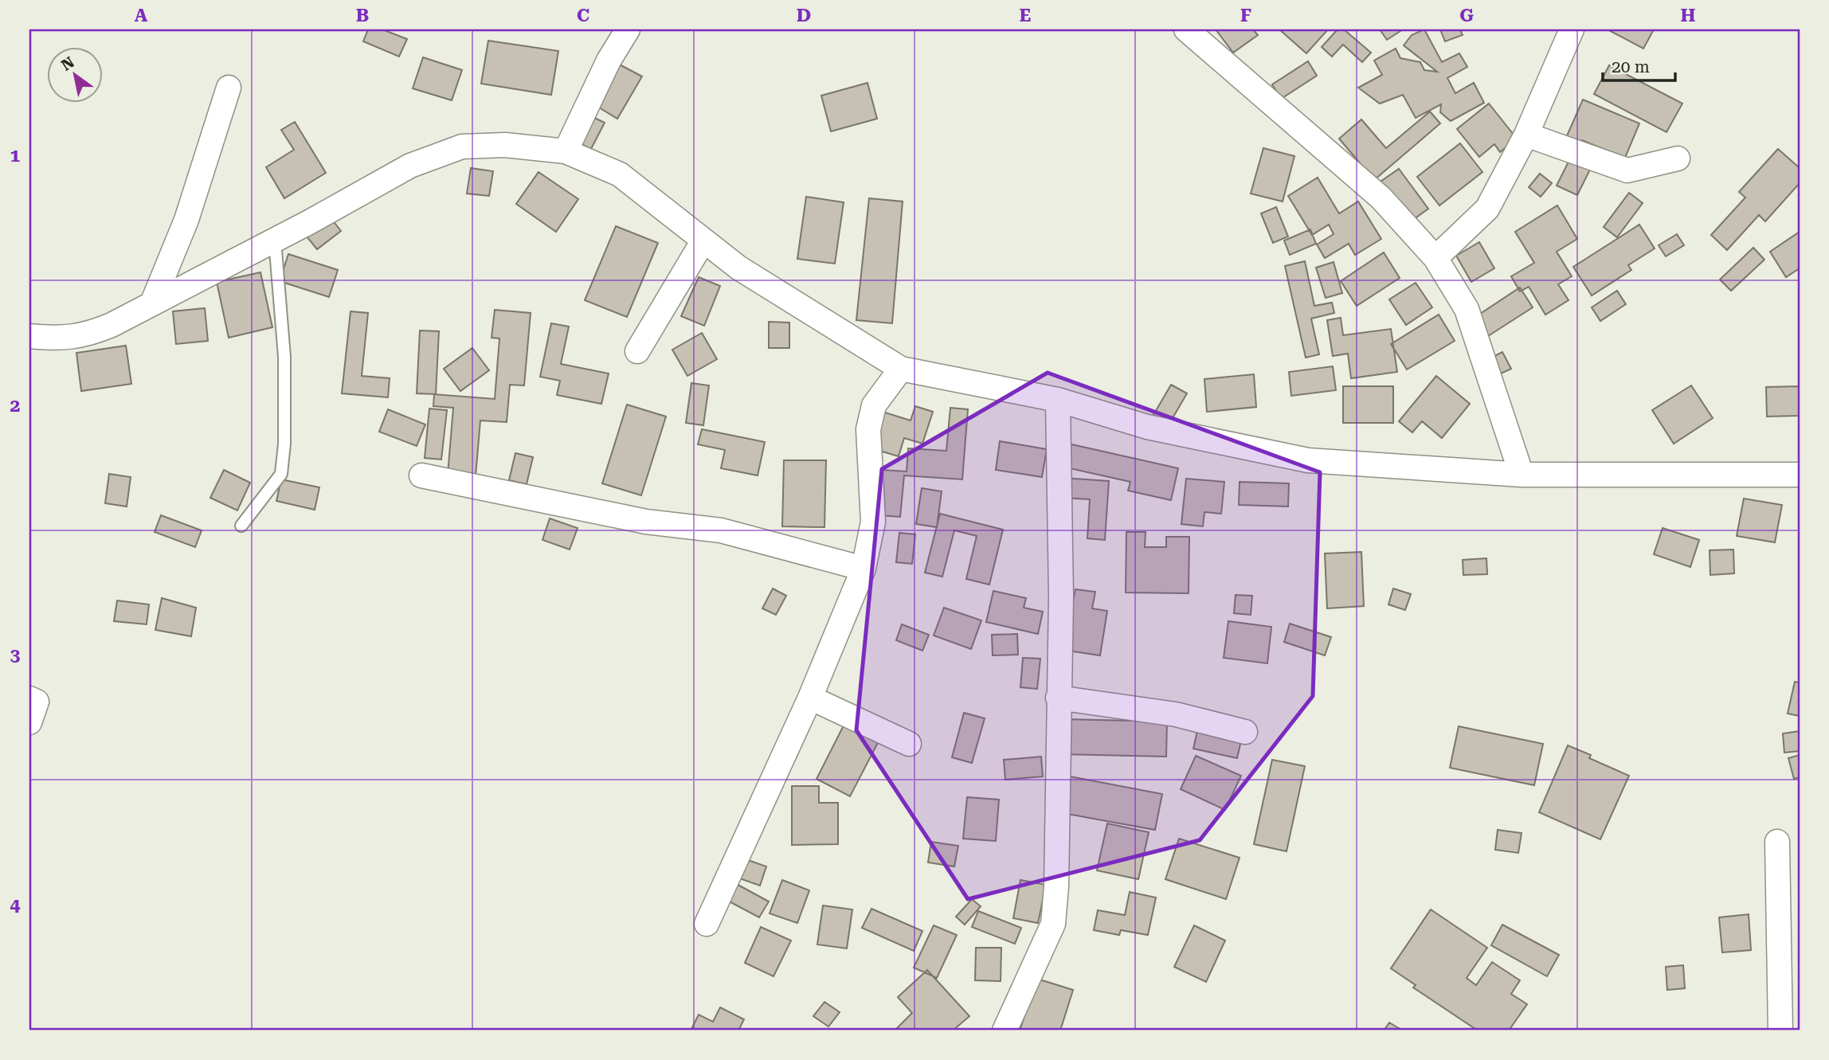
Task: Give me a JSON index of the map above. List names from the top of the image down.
{
  "scale_bar": "20 m",
  "north": "top left",
  "grid": {
    "columns": [
      "A",
      "B",
      "C",
      "D",
      "E",
      "F",
      "G",
      "H"
    ],
    "rows": [
      "1",
      "2",
      "3",
      "4"
    ]
  }
}
